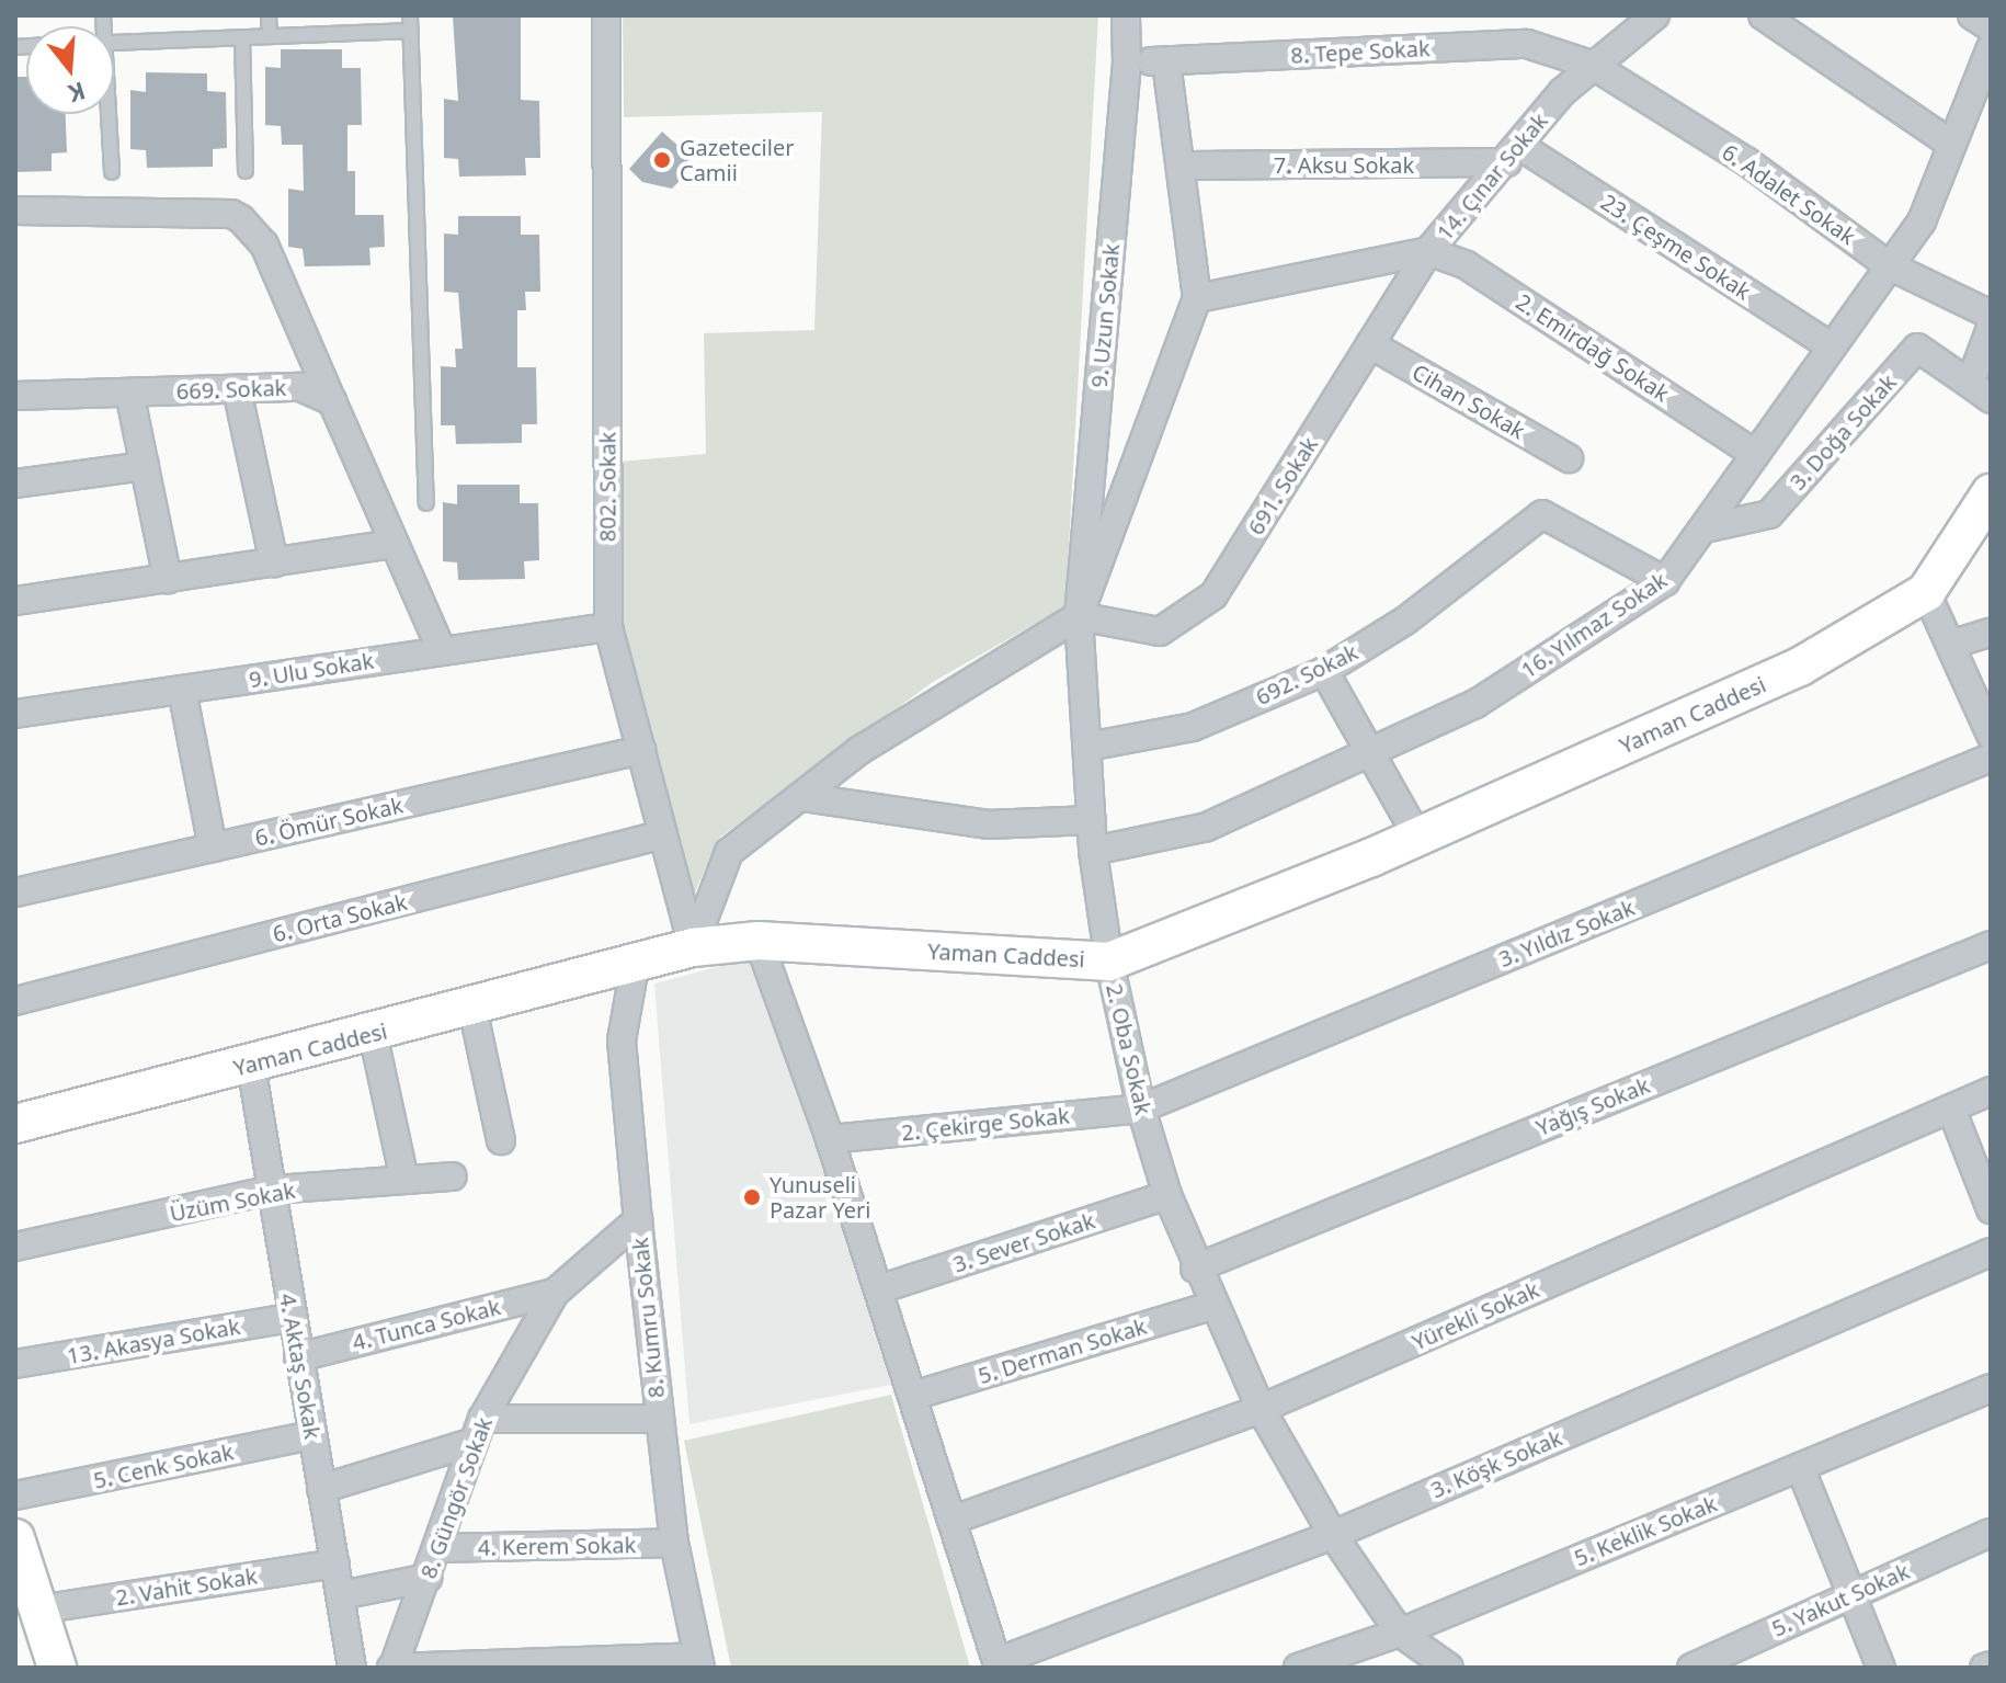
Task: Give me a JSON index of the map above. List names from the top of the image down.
{
  "streets": {
    "main road": ["Yaman Caddesi"],
    "street": [
      "8. Tepe Sokak",
      "7. Aksu Sokak",
      "14. Çınar Sokak",
      "6. Adalet Sokak",
      "23. Çeşme Sokak",
      "9. Uzun Sokak",
      "2. Emirdağ Sokak",
      "669. Sokak",
      "Cihan Sokak",
      "3. Doğa Sokak",
      "691. Sokak",
      "802. Sokak",
      "16. Yılmaz Sokak",
      "9. Ulu Sokak",
      "692. Sokak",
      "6. Ömür Sokak",
      "6. Orta Sokak",
      "3. Yıldız Sokak",
      "2. Oba Sokak",
      "Yağış Sokak",
      "2. Çekirge Sokak",
      "Üzüm Sokak",
      "3. Sever Sokak",
      "Yürekli Sokak",
      "8. Kumru Sokak",
      "4. Tunca Sokak",
      "13. Akasya Sokak",
      "5. Derman Sokak",
      "4. Aktaş Sokak",
      "3. Köşk Sokak",
      "5. Cenk Sokak",
      "8. Güngör Sokak",
      "5. Keklik Sokak",
      "4. Kerem Sokak",
      "2. Vahit Sokak",
      "5. Yakut Sokak"
    ]
  },
  "crossings": [
    ["8. Tepe Sokak", "14. Çınar Sokak"],
    ["8. Tepe Sokak", "6. Adalet Sokak"],
    ["8. Tepe Sokak", "9. Uzun Sokak"],
    ["7. Aksu Sokak", "14. Çınar Sokak"],
    ["7. Aksu Sokak", "23. Çeşme Sokak"],
    ["14. Çınar Sokak", "6. Adalet Sokak"],
    ["14. Çınar Sokak", "23. Çeşme Sokak"],
    ["14. Çınar Sokak", "2. Emirdağ Sokak"],
    ["14. Çınar Sokak", "691. Sokak"],
    ["6. Adalet Sokak", "16. Yılmaz Sokak"],
    ["23. Çeşme Sokak", "16. Yılmaz Sokak"],
    ["9. Uzun Sokak", "691. Sokak"],
    ["9. Uzun Sokak", "2. Oba Sokak"],
    ["2. Emirdağ Sokak", "691. Sokak"],
    ["2. Emirdağ Sokak", "16. Yılmaz Sokak"],
    ["Cihan Sokak", "691. Sokak"],
    ["3. Doğa Sokak", "16. Yılmaz Sokak"],
    ["691. Sokak", "2. Oba Sokak"],
    ["802. Sokak", "9. Ulu Sokak"],
    ["802. Sokak", "Yaman Caddesi"],
    ["802. Sokak", "6. Ömür Sokak"],
    ["802. Sokak", "6. Orta Sokak"],
    ["16. Yılmaz Sokak", "692. Sokak"],
    ["16. Yılmaz Sokak", "2. Oba Sokak"],
    ["692. Sokak", "2. Oba Sokak"],
    ["Yaman Caddesi", "2. Oba Sokak"],
    ["Yaman Caddesi", "8. Kumru Sokak"],
    ["Yaman Caddesi", "4. Aktaş Sokak"],
    ["3. Yıldız Sokak", "2. Oba Sokak"],
    ["3. Yıldız Sokak", "2. Çekirge Sokak"],
    ["2. Oba Sokak", "Yağış Sokak"],
    ["2. Oba Sokak", "2. Çekirge Sokak"],
    ["2. Oba Sokak", "3. Sever Sokak"],
    ["2. Oba Sokak", "Yürekli Sokak"],
    ["2. Oba Sokak", "5. Derman Sokak"],
    ["2. Oba Sokak", "3. Köşk Sokak"],
    ["2. Oba Sokak", "5. Keklik Sokak"],
    ["Üzüm Sokak", "4. Aktaş Sokak"],
    ["8. Kumru Sokak", "8. Güngör Sokak"],
    ["8. Kumru Sokak", "4. Kerem Sokak"],
    ["4. Tunca Sokak", "4. Aktaş Sokak"],
    ["4. Tunca Sokak", "8. Güngör Sokak"],
    ["13. Akasya Sokak", "4. Aktaş Sokak"],
    ["4. Aktaş Sokak", "5. Cenk Sokak"],
    ["4. Aktaş Sokak", "2. Vahit Sokak"],
    ["8. Güngör Sokak", "4. Kerem Sokak"]
  ],
  "places": ["Gazeteciler Camii", "Yunuseli Pazar Yeri"],
  "north": "bottom"
}
